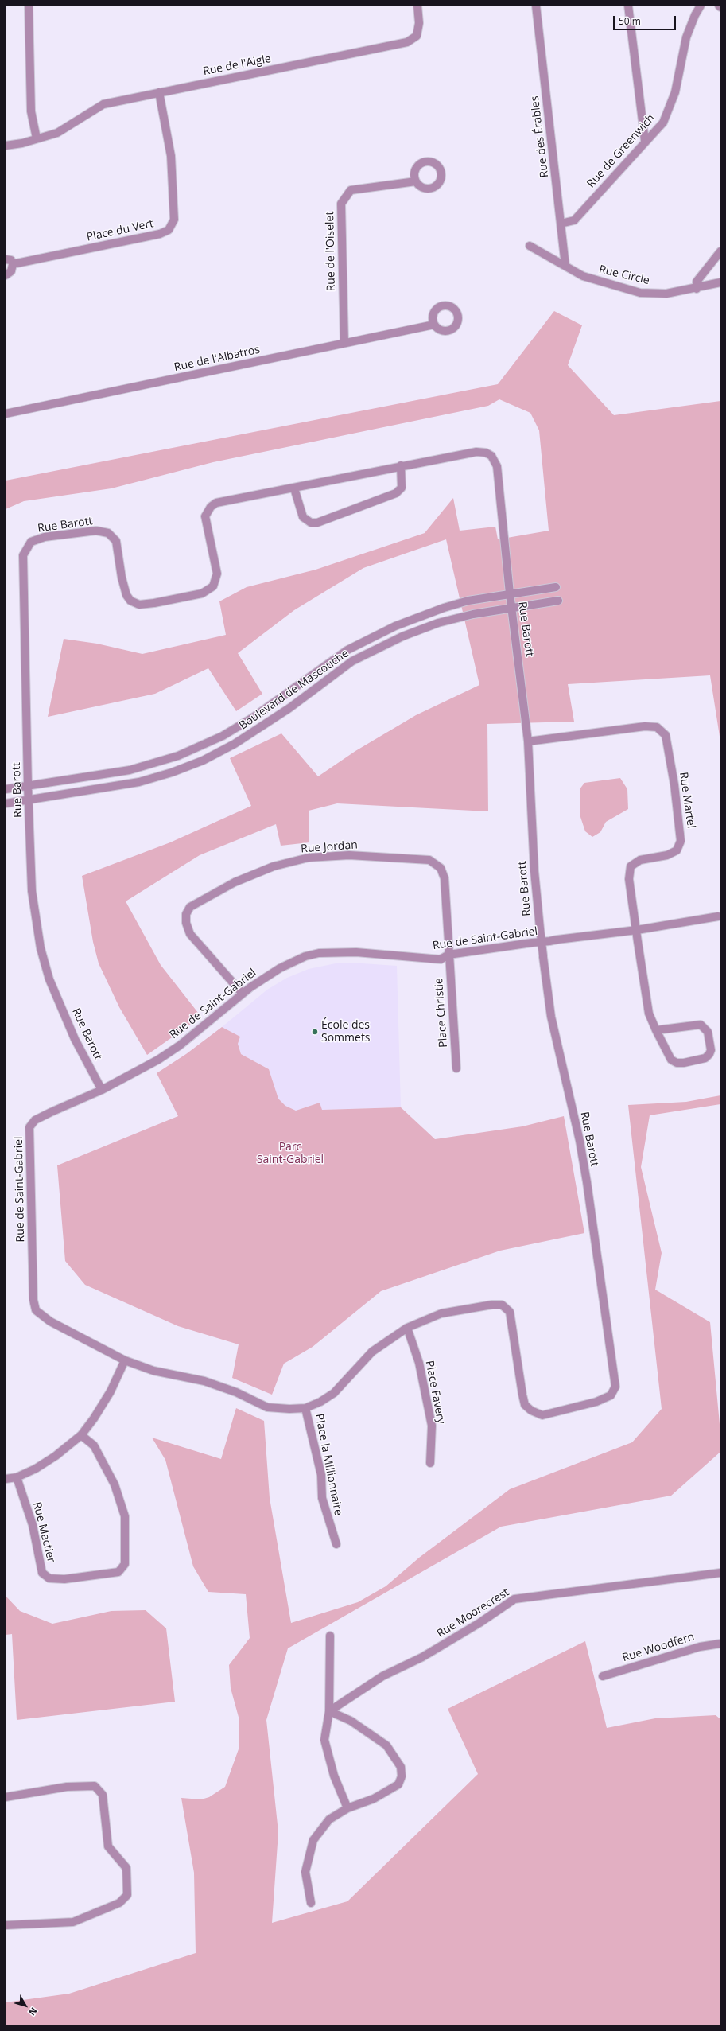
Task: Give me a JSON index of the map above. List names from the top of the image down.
{
  "streets": {
    "street": [
      "Rue de l'Aigle",
      "Rue des Érables",
      "Rue de Greenwich",
      "Place du Vert",
      "Rue de l'Oiselet",
      "Rue Circle",
      "Rue de l'Albatros",
      "Rue Barott",
      "Boulevard de Mascouche",
      "Rue Martel",
      "Rue Jordan",
      "Rue de Saint-Gabriel",
      "Place Christie",
      "Place Favery",
      "Place la Millionnaire",
      "Rue Mactier",
      "Rue Moorecrest",
      "Rue Woodfern"
    ]
  },
  "crossings": [
    ["Rue de l'Aigle", "Place du Vert"],
    ["Rue des Érables", "Rue de Greenwich"],
    ["Rue des Érables", "Rue Circle"],
    ["Rue de l'Oiselet", "Rue de l'Albatros"],
    ["Rue Barott", "Boulevard de Mascouche"],
    ["Rue Barott", "Rue Martel"],
    ["Rue Barott", "Rue de Saint-Gabriel"],
    ["Rue Martel", "Rue de Saint-Gabriel"],
    ["Rue Jordan", "Rue de Saint-Gabriel"],
    ["Rue Jordan", "Place Christie"],
    ["Rue de Saint-Gabriel", "Place Christie"],
    ["Rue de Saint-Gabriel", "Place Favery"],
    ["Rue de Saint-Gabriel", "Place la Millionnaire"]
  ],
  "parks": ["Parc Saint-Gabriel"],
  "places": ["École des Sommets"],
  "scale_bar": "50 m",
  "north": "bottom right"
}
